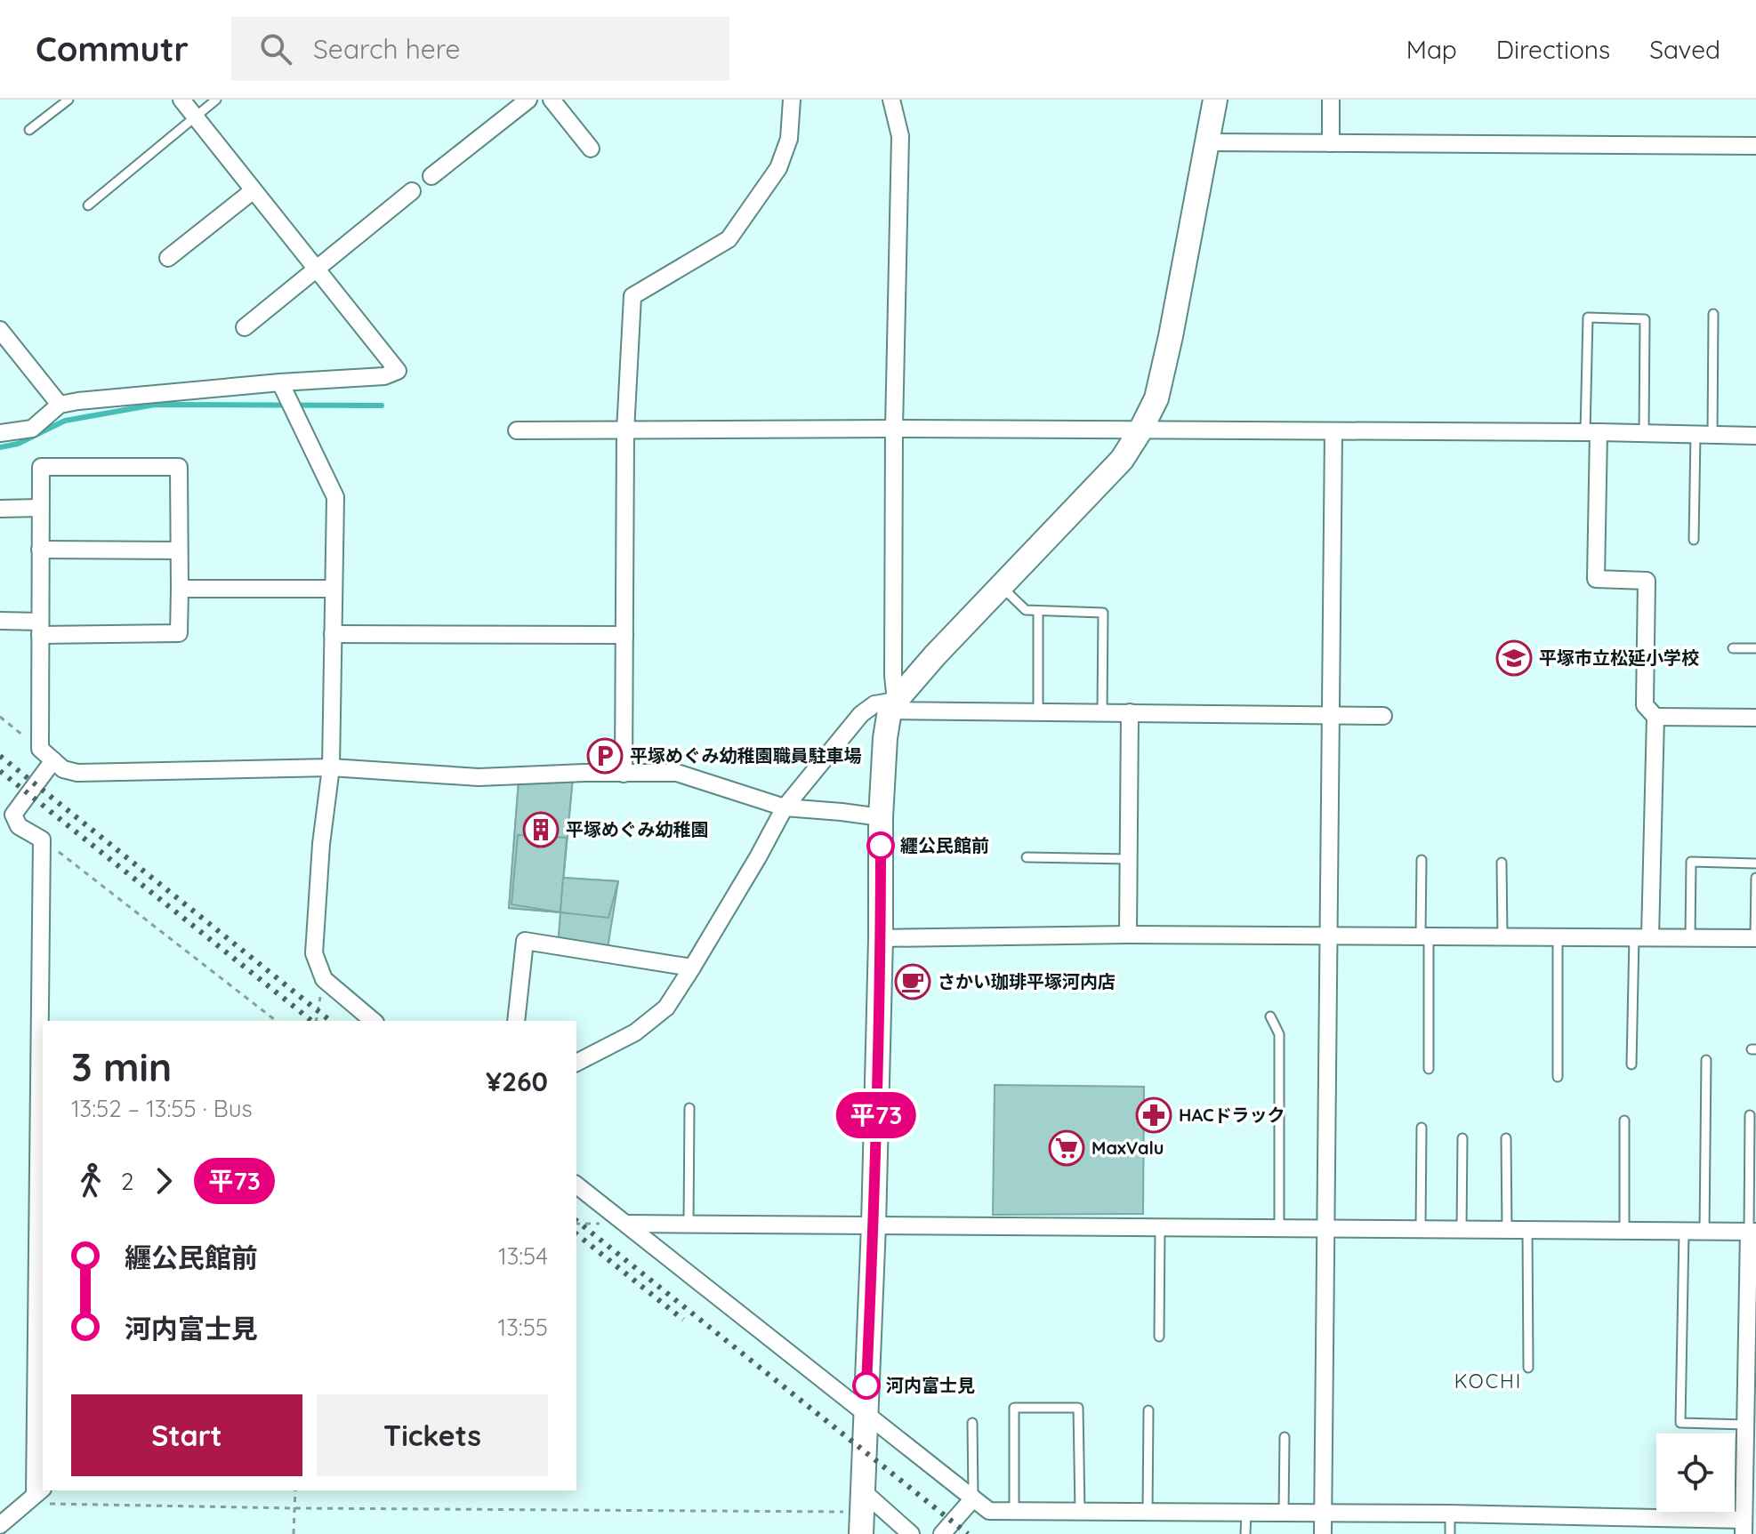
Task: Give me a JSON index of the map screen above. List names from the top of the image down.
{
  "districts": ["KOCHI"],
  "places": {
    "school or university": ["平塚市立松延小学校"],
    "parking": ["平塚めぐみ幼稚園職員駐車場"],
    "building": ["平塚めぐみ幼稚園"],
    "other": ["纒公民館前", "河内富士見"],
    "cafe": ["さかい珈琲平塚河内店"],
    "pharmacy": ["HACドラック"],
    "supermarket": ["MaxValu"]
  },
  "lines": ["bus line 平73"],
  "page": {
    "header": "Commutr",
    "search": "Search here",
    "nav": ["Map", "Directions", "Saved"],
    "on_map": "平73",
    "heading": ["3 min", "13:52 – 13:55 · Bus", "¥260"],
    "legs": ["2", "平73"],
    "list": [
      {
        "name": "纒公民館前",
        "value": "13:54"
      },
      {
        "name": "河内富士見",
        "value": "13:55"
      }
    ],
    "buttons": ["Start", "Tickets"]
  }
}
